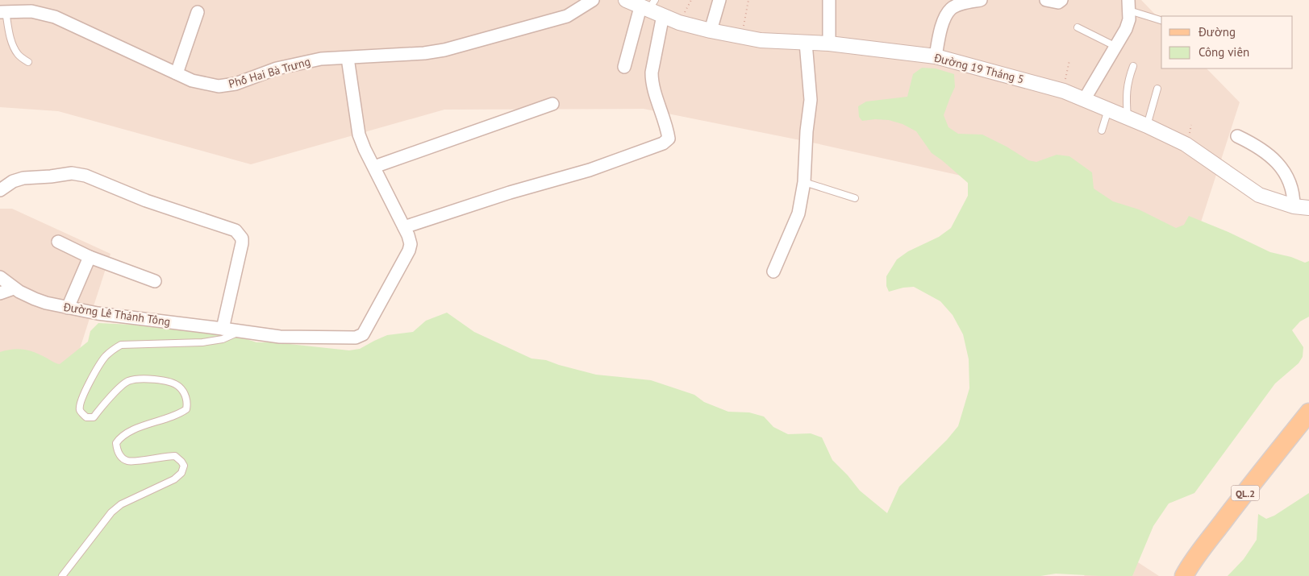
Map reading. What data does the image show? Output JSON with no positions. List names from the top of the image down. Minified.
{"streets":{"main road":["QL.2"],"street":["Đường 19 Tháng 5","Phố Hai Bà Trưng","Đường Lê Thánh Tông"]},"legend":["Đường","Công viên"]}
